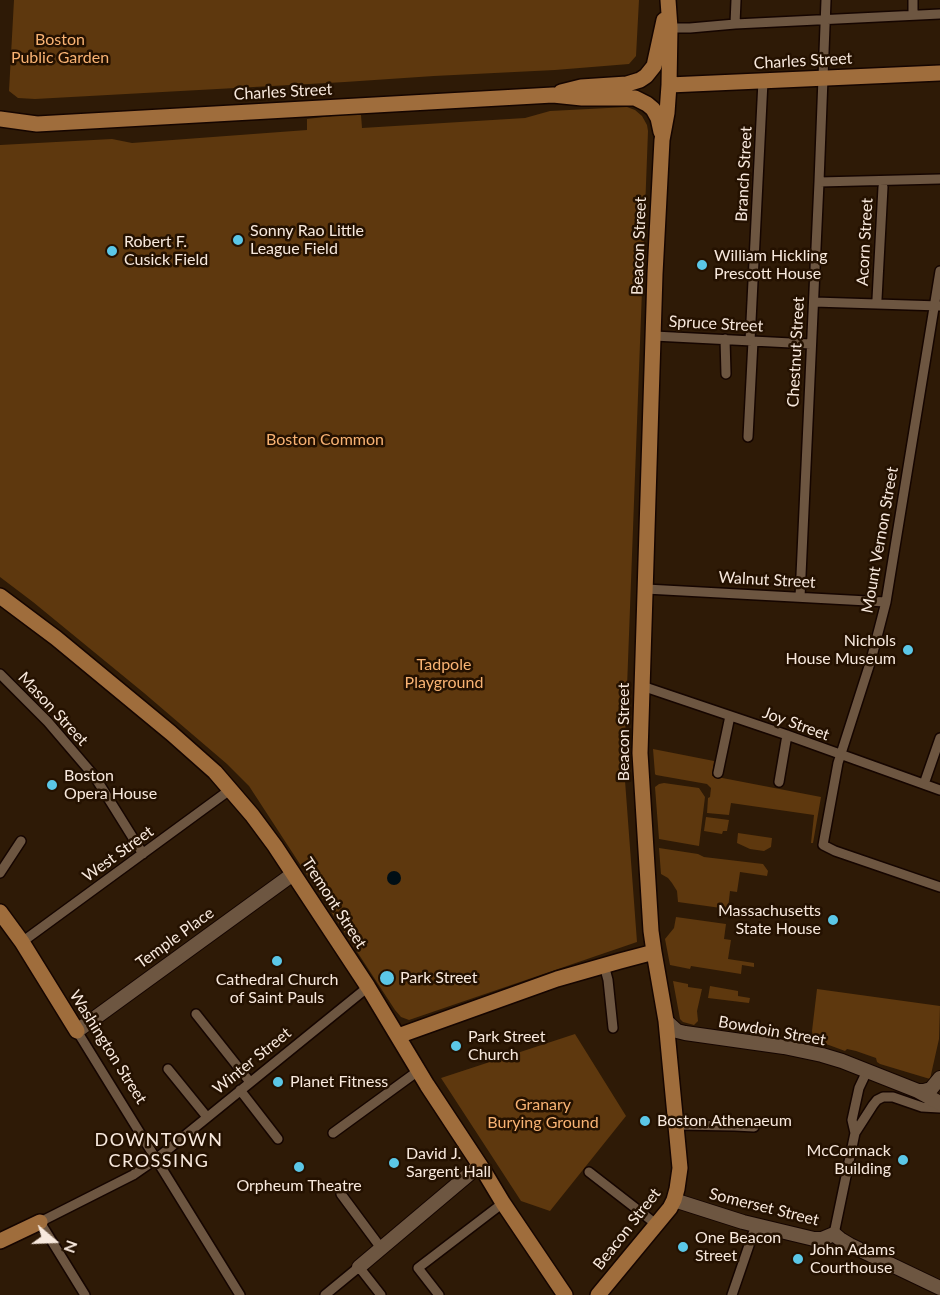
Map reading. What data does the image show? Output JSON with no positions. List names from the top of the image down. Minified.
{"streets":{"main road":["Charles Street","Beacon Street","Tremont Street","Temple Place","Bowdoin Street","Washington Street","Somerset Street"],"street":["Branch Street","Acorn Street","Spruce Street","Chestnut Street","Mount Vernon Street","Walnut Street","Mason Street","Joy Street","West Street","Winter Street"]},"crossings":[["Charles Street","Branch Street"],["Charles Street","Beacon Street"],["Charles Street","Chestnut Street"],["Branch Street","Spruce Street"],["Beacon Street","Spruce Street"],["Beacon Street","Walnut Street"],["Beacon Street","Joy Street"],["Beacon Street","Bowdoin Street"],["Beacon Street","Somerset Street"],["Spruce Street","Chestnut Street"],["Chestnut Street","Walnut Street"],["Mount Vernon Street","Walnut Street"],["Mount Vernon Street","Joy Street"],["Mason Street","West Street"],["West Street","Tremont Street"],["West Street","Washington Street"],["Tremont Street","Temple Place"],["Tremont Street","Winter Street"],["Temple Place","Washington Street"],["Washington Street","Winter Street"]],"districts":["DOWNTOWN CROSSING"],"parks":["Boston Public Garden","Boston Common","Tadpole Playground","Granary Burying Ground"],"places":["Sonny Rao Little League Field","Robert F. Cusick Field","William Hickling Prescott House","Nichols House Museum","Boston Opera House","Massachusetts State House","Cathedral Church of Saint Pauls","Park Street","Park Street Church","Planet Fitness","Boston Athenaeum","McCormack Building","David J. Sargent Hall","Orpheum Theatre","One Beacon Street","John Adams Courthouse"],"north":"right"}
